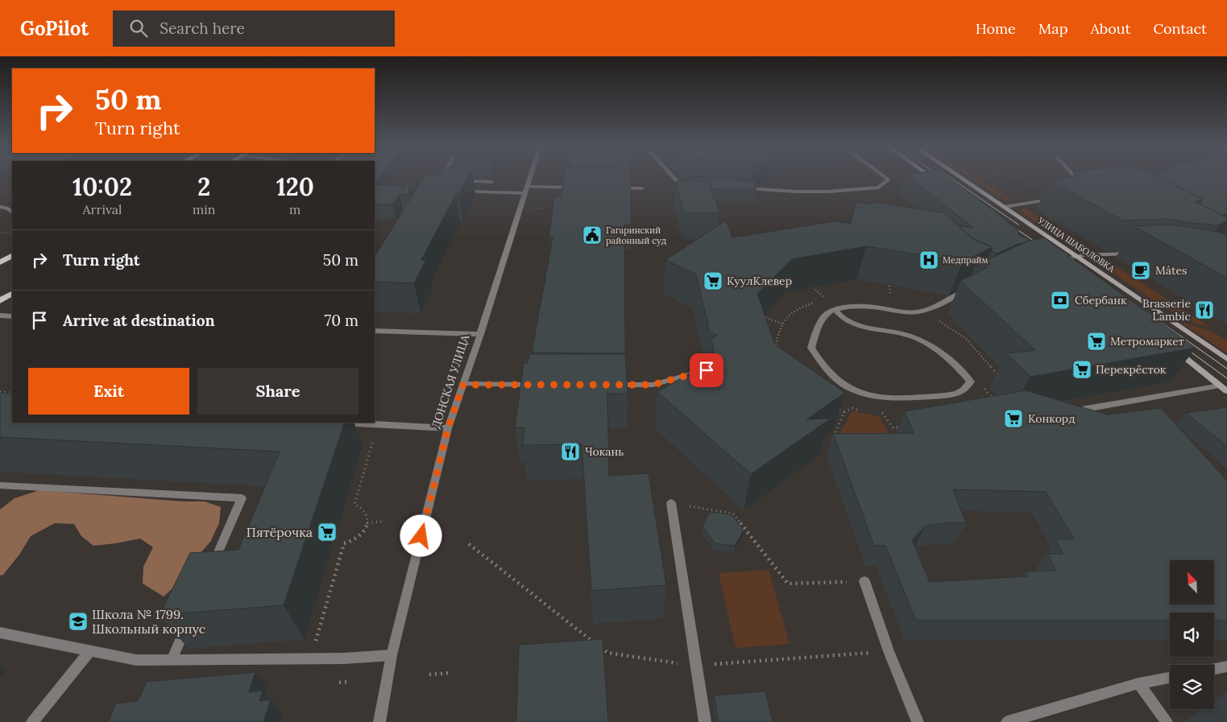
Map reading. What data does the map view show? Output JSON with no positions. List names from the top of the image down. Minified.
{"streets":{"main road":["УЛИЦА ШАБОЛОВКА"],"street":["ДОНСКАЯ УЛИЦА"]},"places":{"public building":["Гагаринский районный суд"],"hospital":["Медпрайм"],"cafe":["Mátes"],"supermarket":["КуулКлевер","Метромаркет","Перекрёсток","Конкорд","Пятёрочка"],"bank":["Сбербанк"],"restaurant":["Brasserie Lambic","Чокань"],"school or university":["Школа № 1799. Школьный корпус"]},"north":"top left","page":{"header":"GoPilot","search":"Search here","nav":["Home","Map","About","Contact"],"turn":["50 m","Turn right"],"eta":["10:02","Arrival","2","min","120","m"],"list":[{"name":"Turn right","value":"50 m"},{"name":"Arrive at destination","value":"70 m"}],"buttons":["Exit","Share"]}}
